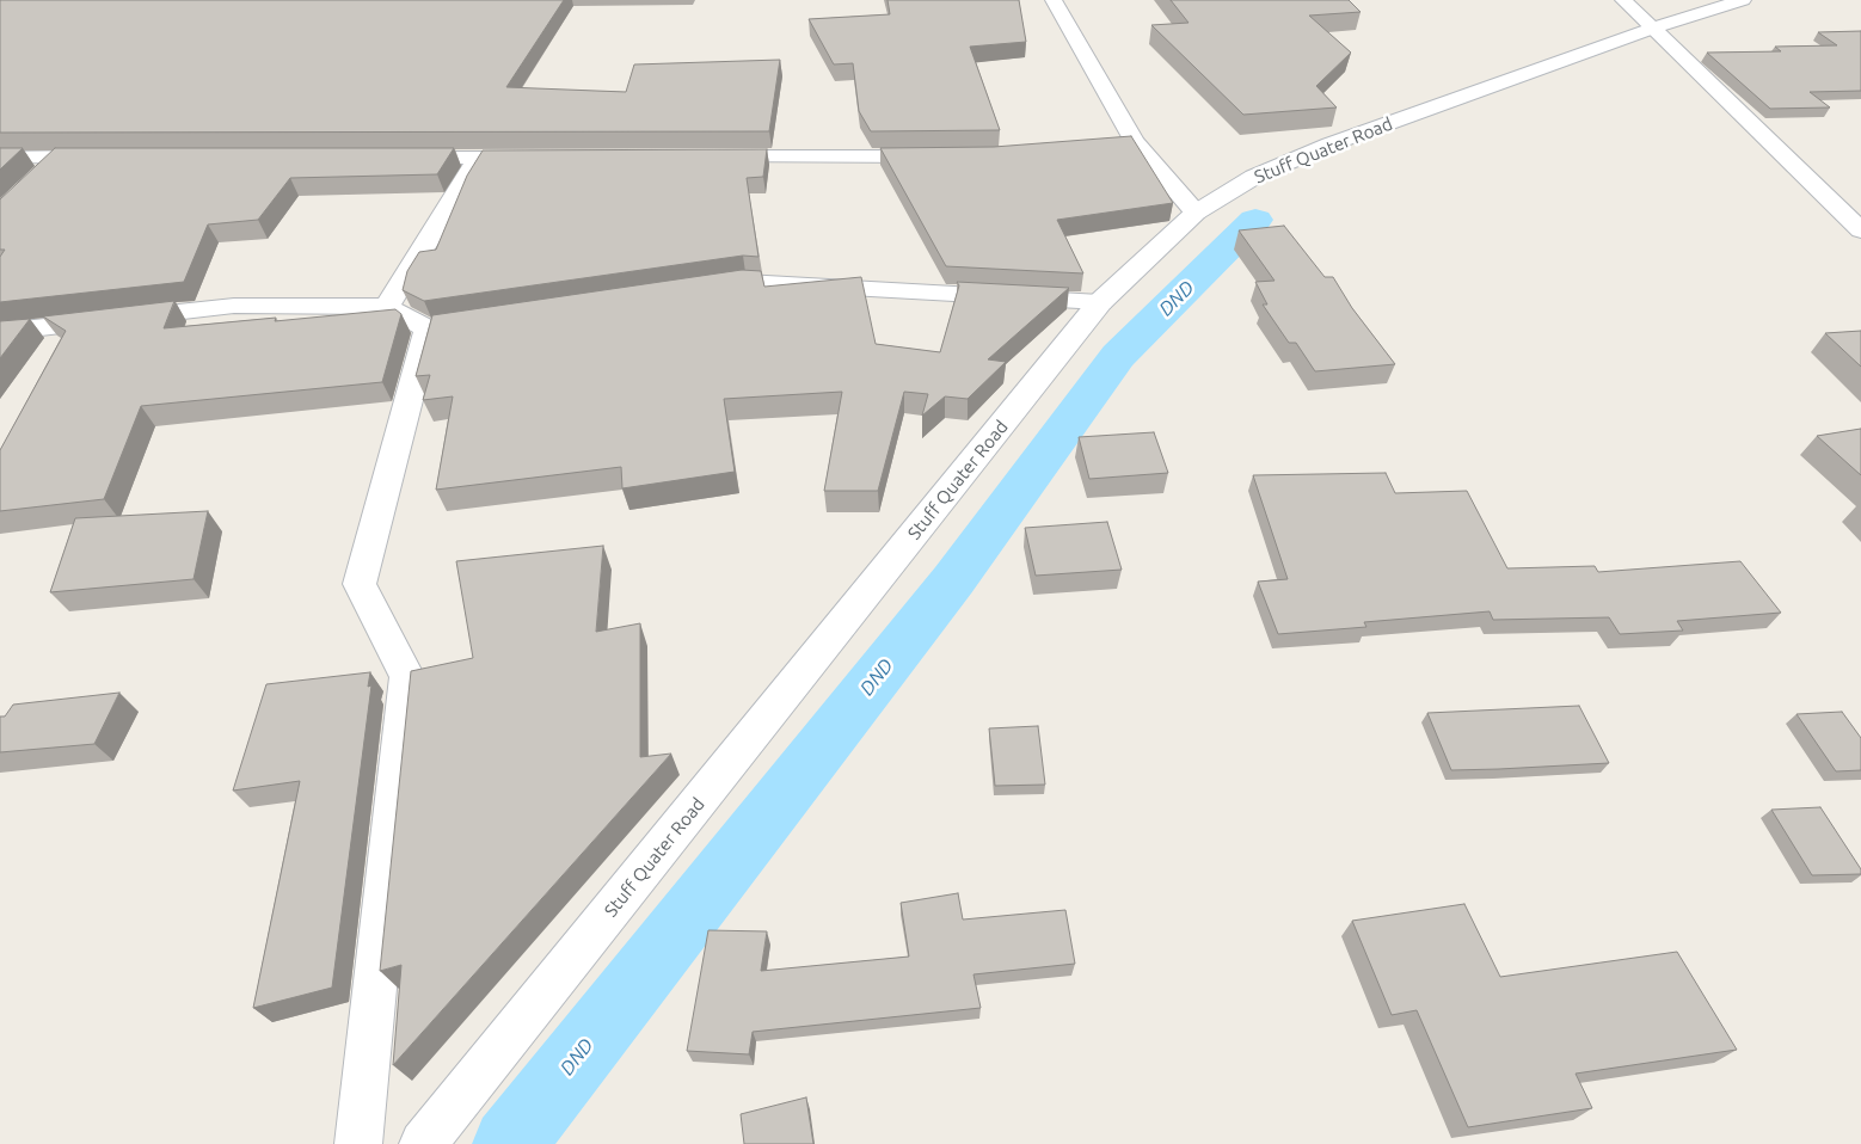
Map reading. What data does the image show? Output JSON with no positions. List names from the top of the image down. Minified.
{"streets":{"street":["Stuff Quater Road"]},"water":["DND"]}
